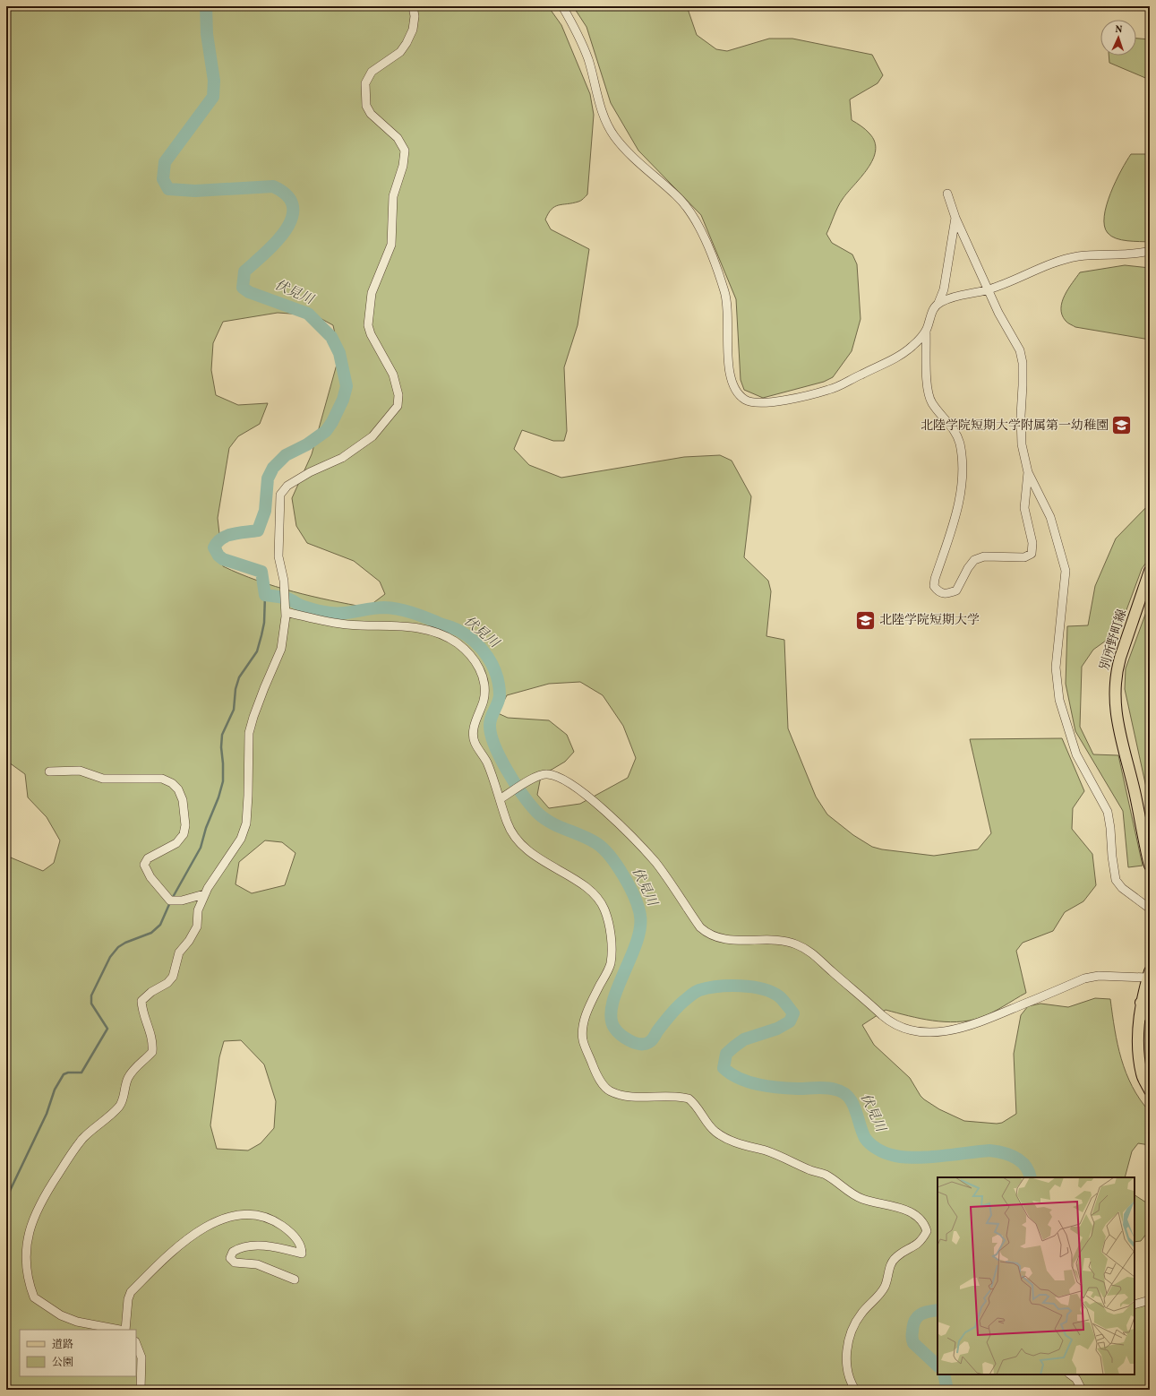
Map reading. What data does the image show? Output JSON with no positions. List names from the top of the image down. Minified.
{"streets":{"main road":["別所野町線"]},"water":["伏見川"],"places":{"school or university":["北陸学院短期大学附属第一幼稚園","北陸学院短期大学"]},"legend":["道路","公園"],"north":"top"}
